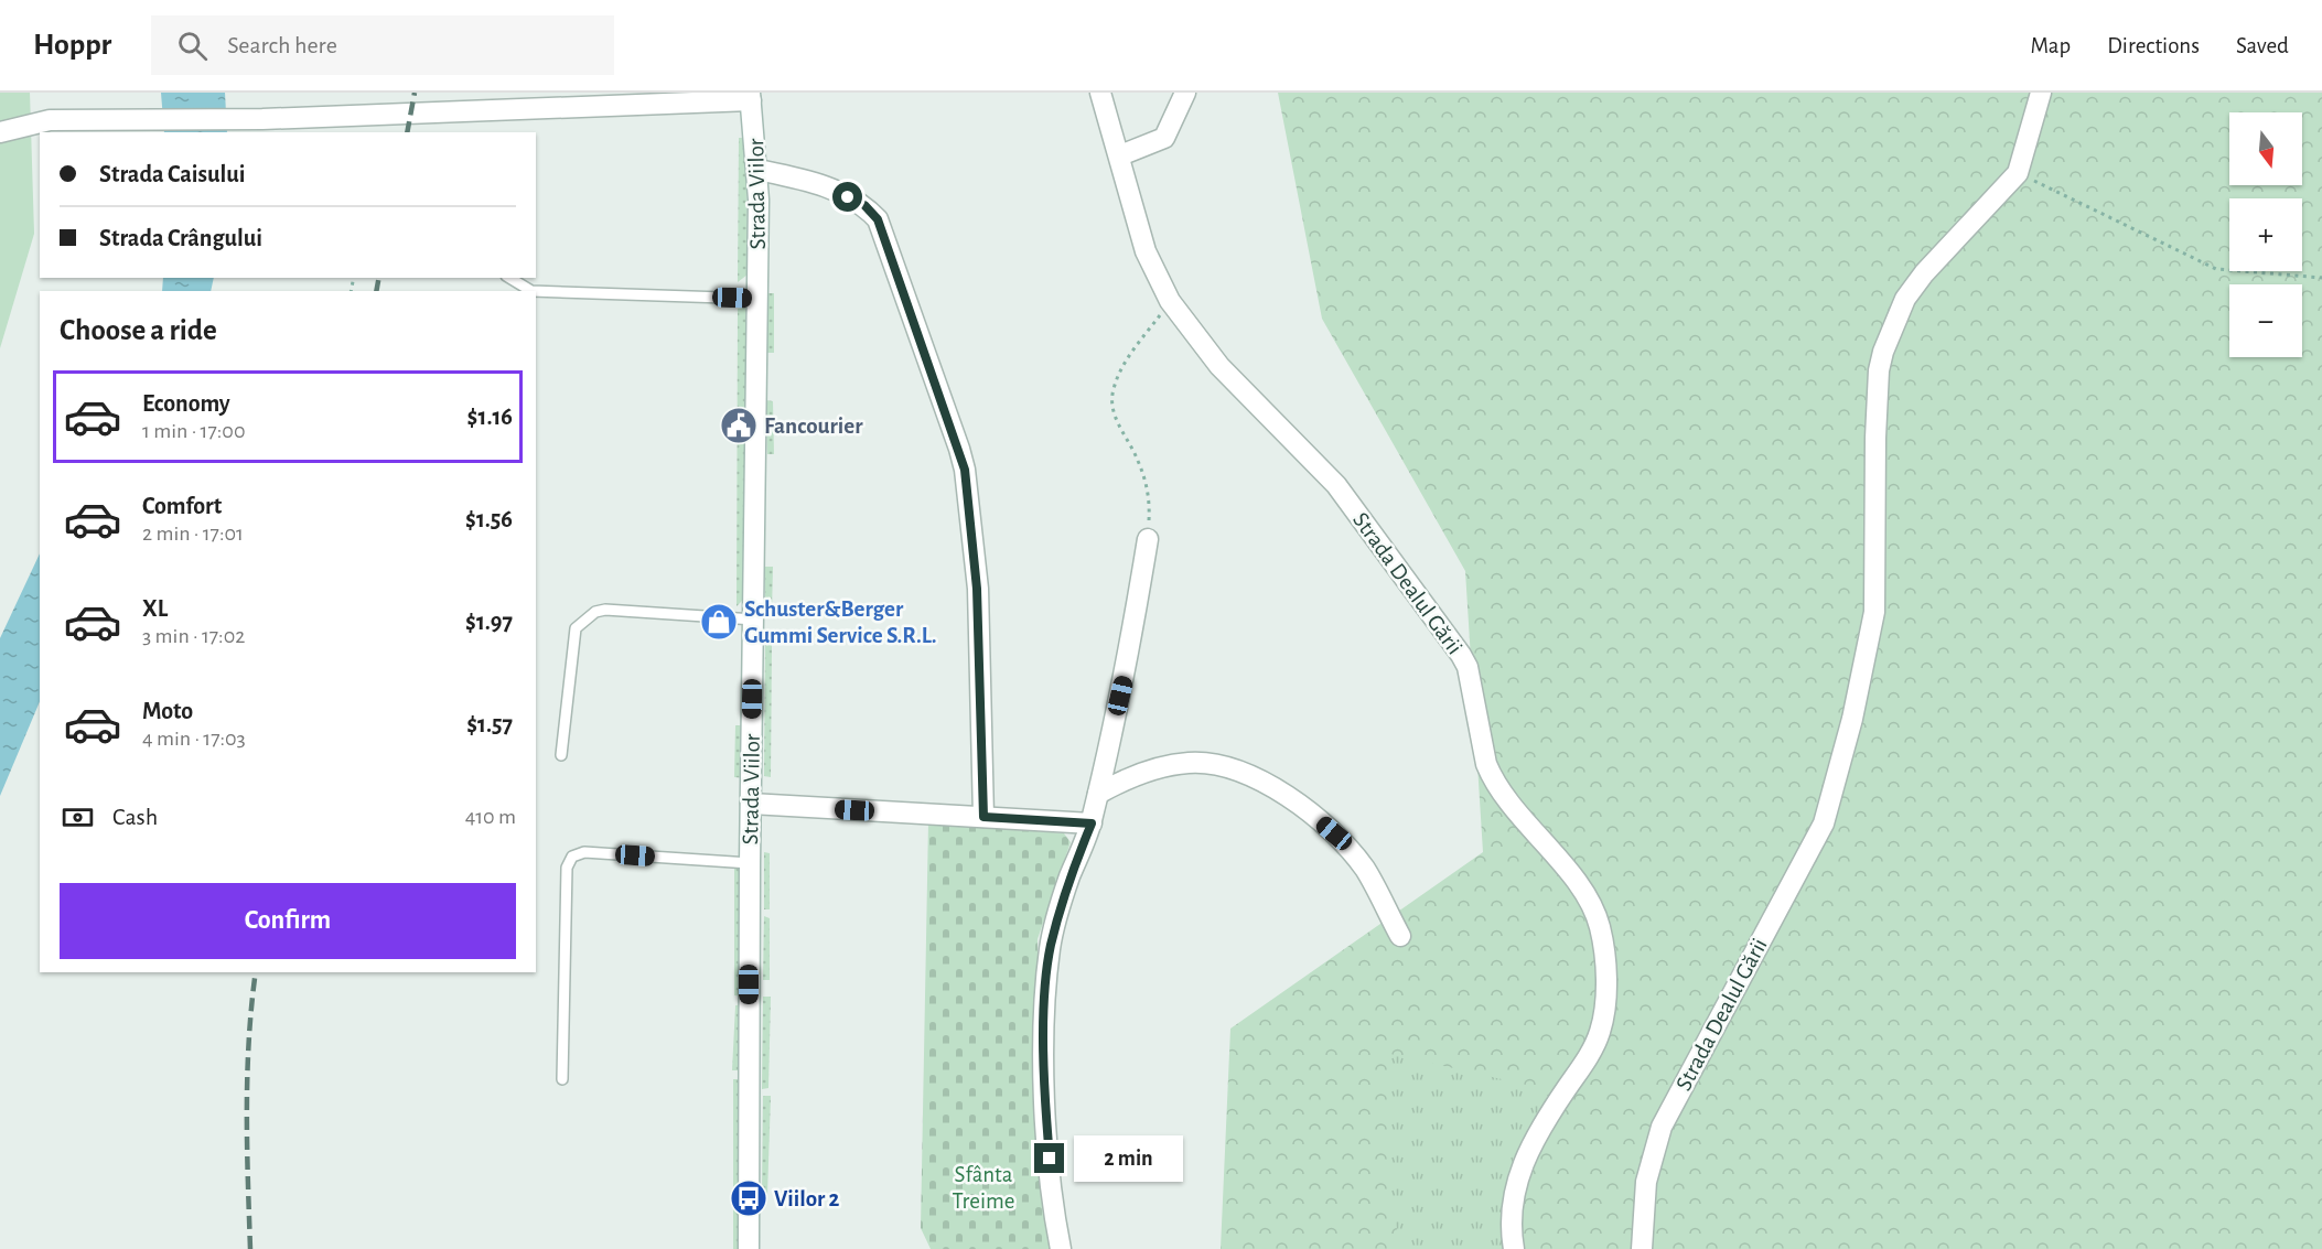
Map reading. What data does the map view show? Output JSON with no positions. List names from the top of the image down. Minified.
{"streets":{"street":["Strada Viilor","Strada Dealul Gării"]},"parks":["Sfânta Treime"],"places":{"public building":["Fancourier"],"shop":["Schuster&Berger Gummi Service S.R.L."],"bus stop":["Viilor 2"]},"north":"bottom","page":{"header":"Hoppr","search":"Search here","nav":["Map","Directions","Saved"],"map_buttons":["+","−"],"banner":["Strada Caisului","Strada Crângului"],"heading":"Choose a ride","list":[{"name":"Economy","note":"1 min · 17:00","value":"$1.16"},{"name":"Comfort","note":"2 min · 17:01","value":"$1.56"},{"name":"XL","note":"3 min · 17:02","value":"$1.97"},{"name":"Moto","note":"4 min · 17:03","value":"$1.57"}],"pay":["Cash","410 m"],"buttons":"Confirm","bubble":"2 min"}}
